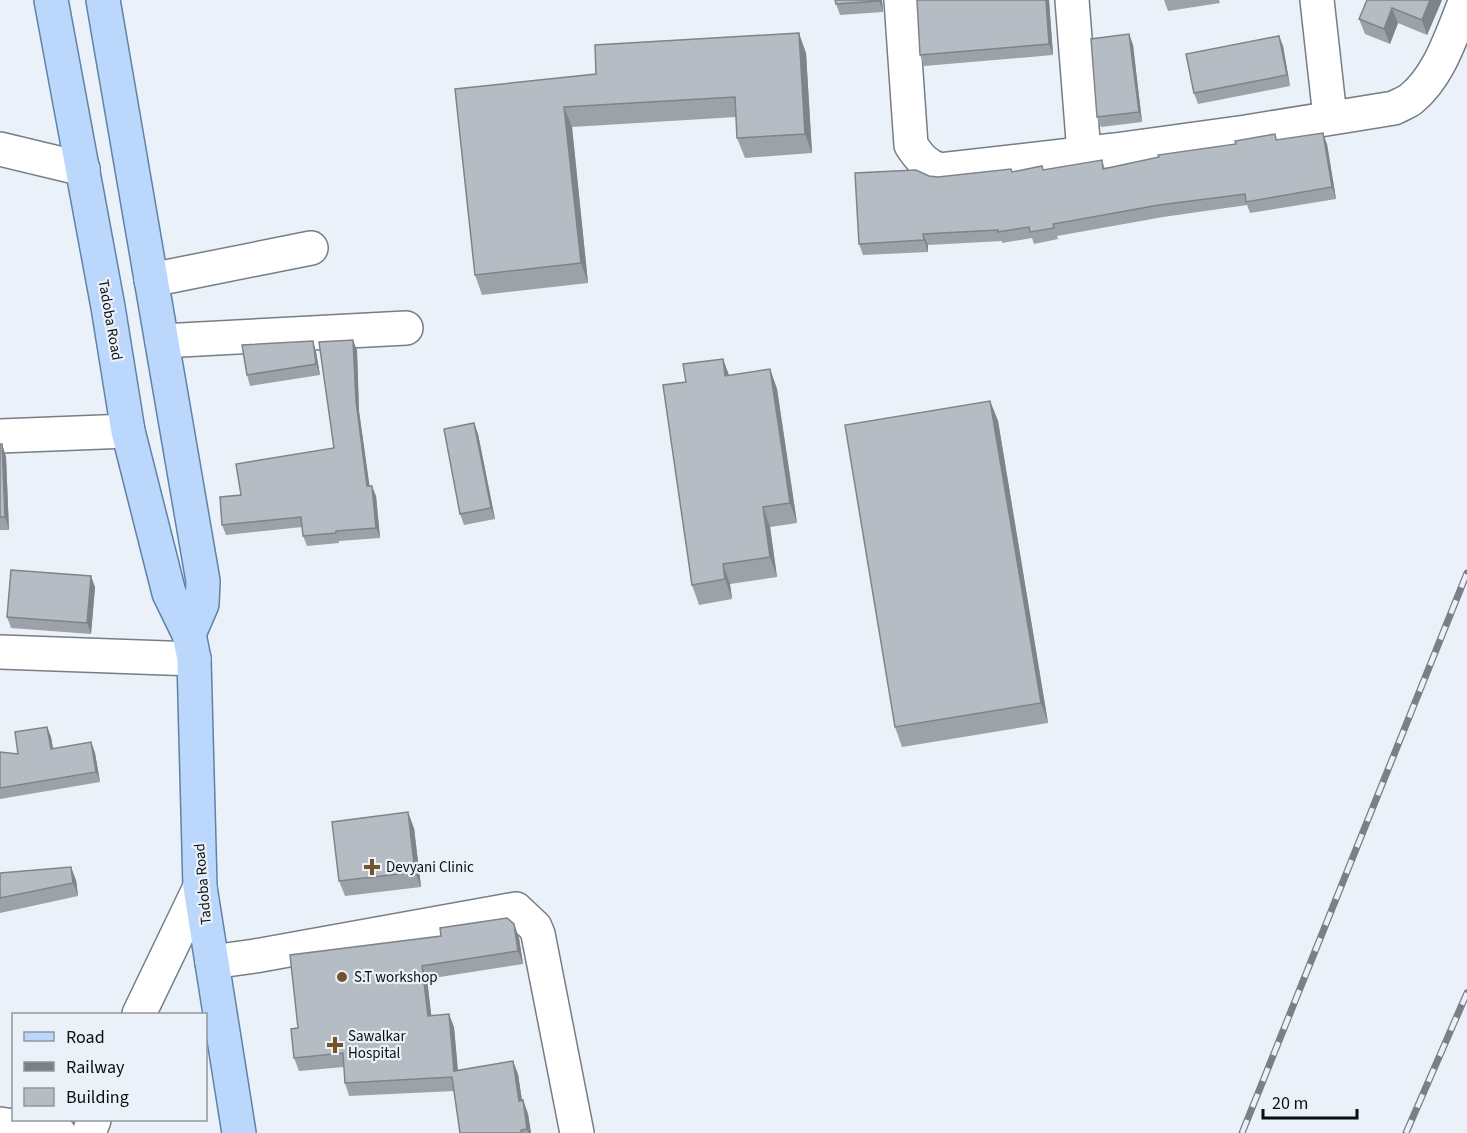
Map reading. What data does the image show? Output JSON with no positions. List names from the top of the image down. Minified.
{"streets":{"main road":["Tadoba Road"]},"places":{"health":["Devyani Clinic","Sawalkar Hospital"],"other":["S.T workshop"]},"legend":["Road","Railway","Building"],"scale_bar":"20 m"}
